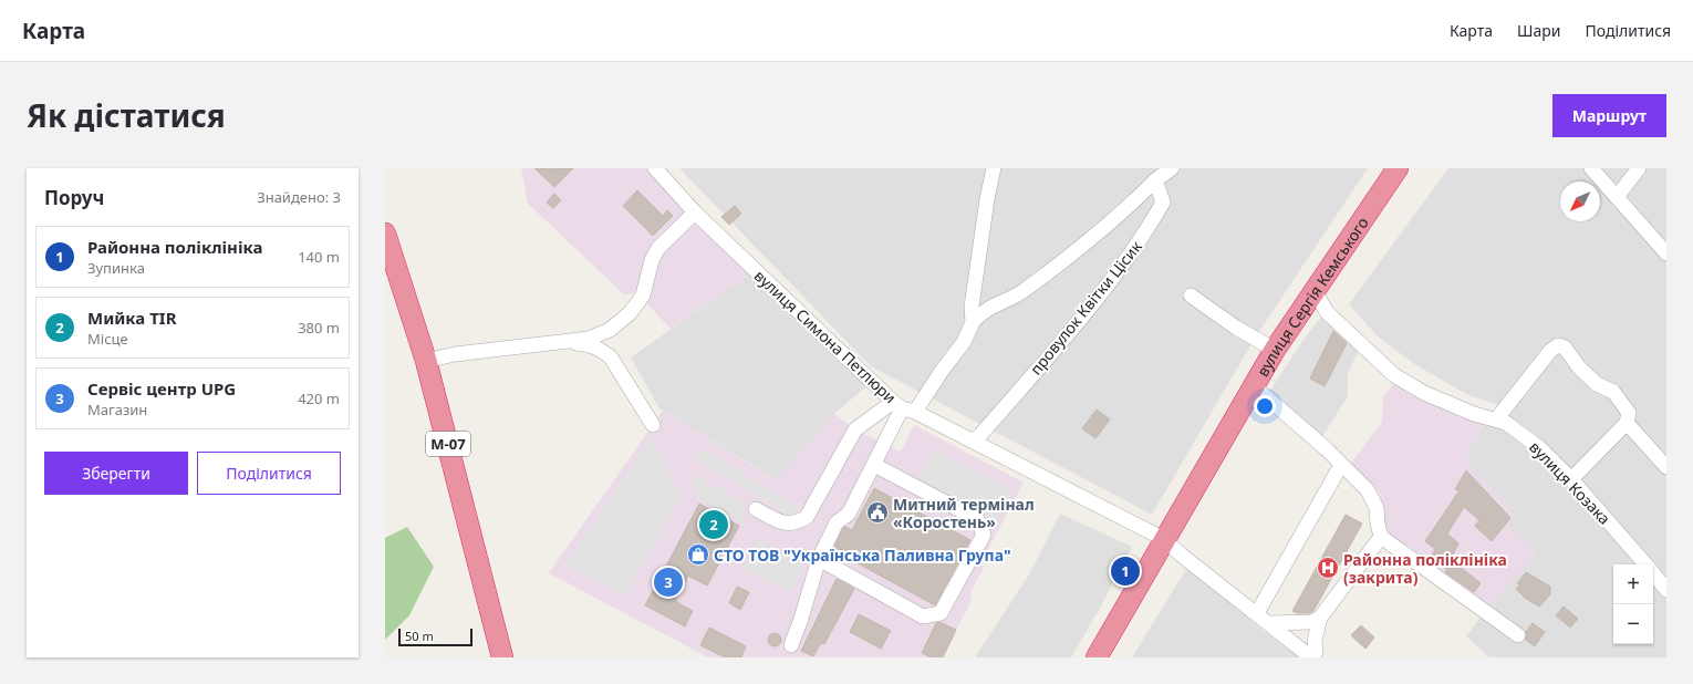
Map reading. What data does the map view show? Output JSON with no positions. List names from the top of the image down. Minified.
{"streets":{"highway":["вулиця Сергія Кемського","М-07"],"street":["провулок Квітки Цісик","вулиця Симона Петлюри","вулиця Козака"]},"crossings":[["вулиця Сергія Кемського","вулиця Симона Петлюри"],["вулиця Сергія Кемського","вулиця Козака"],["провулок Квітки Цісик","вулиця Симона Петлюри"]],"places":{"public building":["Митний термінал «Коростень»"],"shop":["СТО ТОВ \"Українська Паливна Група\""],"hospital":["Районна поліклініка (закрита)"]},"scale_bar":"50 m","north":"bottom left","page":{"header":"Карта","nav":["Карта","Шари","Поділитися"],"title":"Як дістатися","buttons":["Маршрут",["Зберегти","Поділитися"]],"heading":["Поруч","Знайдено: 3"],"list":[{"mark":"1","name":"Районна поліклініка","note":"Зупинка","value":"140 m"},{"mark":"2","name":"Мийка TIR","note":"Місце","value":"380 m"},{"mark":"3","name":"Сервіс центр UPG","note":"Магазин","value":"420 m"}],"pins":["2","1","3"],"map_buttons":["+","−"],"scale":"50 m"}}
